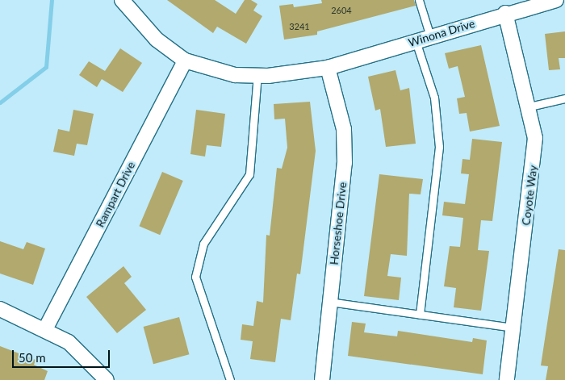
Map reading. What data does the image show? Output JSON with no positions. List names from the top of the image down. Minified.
{"streets":{"street":["Winona Drive","Rampart Drive","Coyote Way","Horseshoe Drive"]},"crossings":[["Winona Drive","Rampart Drive"],["Winona Drive","Coyote Way"],["Winona Drive","Horseshoe Drive"]],"house_numbers":["2604","3241"],"scale_bar":"50 m"}
